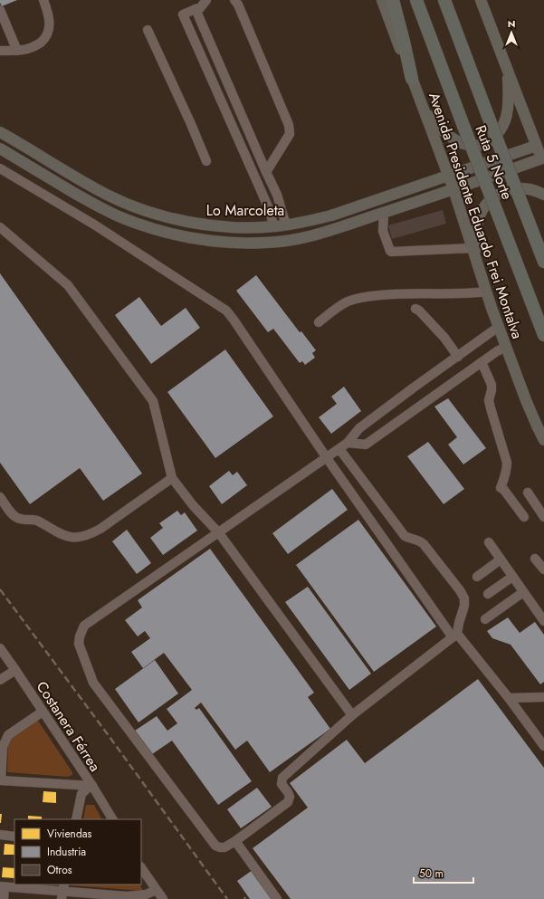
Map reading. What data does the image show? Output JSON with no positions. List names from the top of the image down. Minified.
{"streets":{"highway":["Ruta 5 Norte"],"main road":["Lo Marcoleta","Avenida Presidente Eduardo Frei Montalva"],"street":["Costanera Férrea"]},"crossings":[["Lo Marcoleta","Avenida Presidente Eduardo Frei Montalva"]],"legend":["Viviendas","Industria","Otros"],"scale_bar":"50 m","north":"top"}
